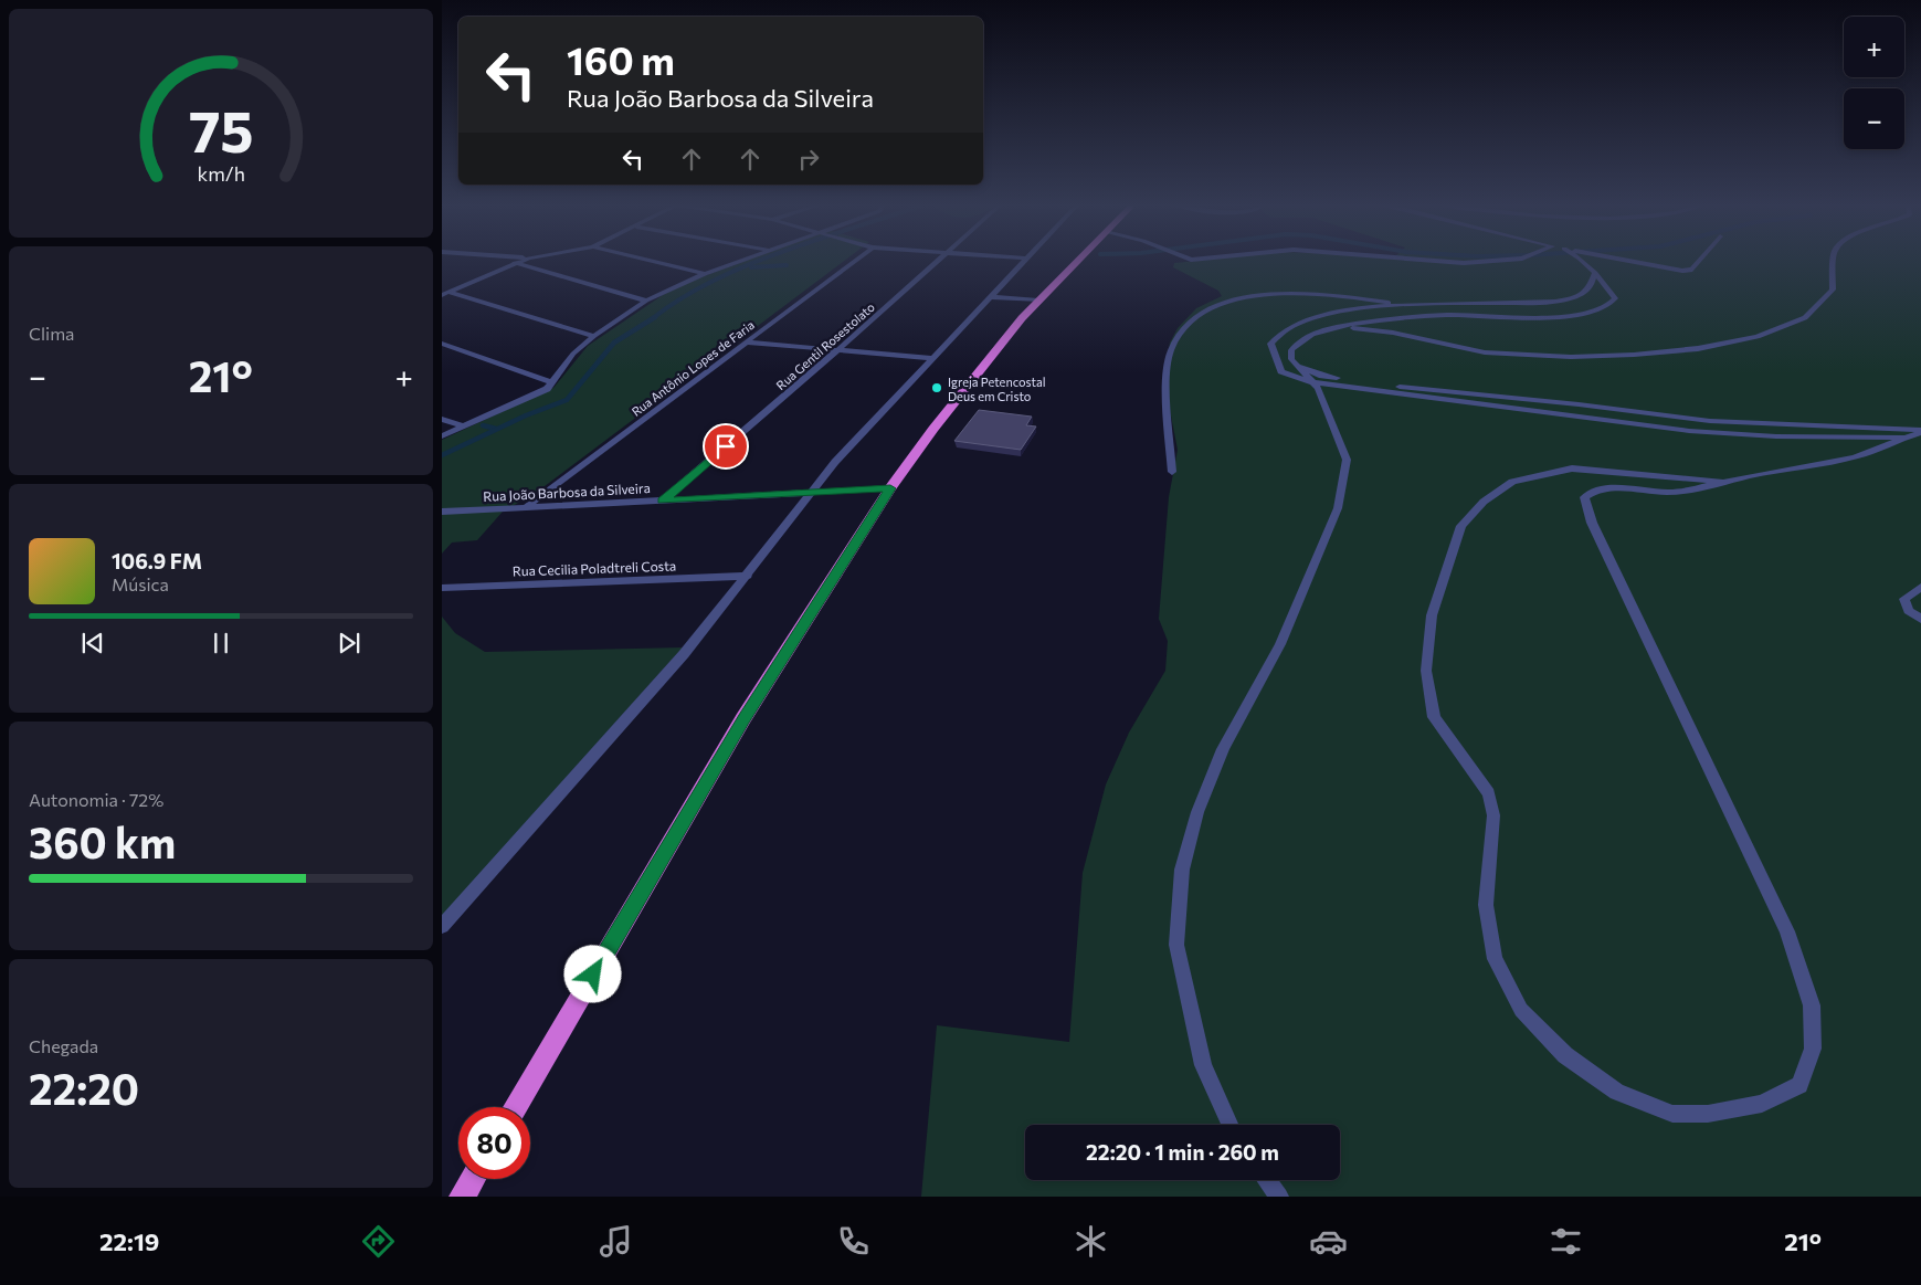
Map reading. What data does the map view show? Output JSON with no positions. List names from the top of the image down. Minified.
{"streets":{"street":["Rua Gentil Rosestolato","Rua Antônio Lopes de Faria","Rua João Barbosa da Silveira","Rua Cecilia Poladtreli Costa"]},"crossings":[["Rua Gentil Rosestolato","Rua João Barbosa da Silveira"],["Rua Antônio Lopes de Faria","Rua João Barbosa da Silveira"]],"places":["Igreja Petencostal Deus em Cristo"],"page":{"map_buttons":["+","−"],"turn":["160 m","Rua João Barbosa da Silveira"],"tile":["Clima",["Autonomia · 72%","360 km"],["Chegada","22:20"]],"heat":["−","21°","+"],"song":["106.9 FM","Música"],"limit":"80","trip":"22:20 · 1 min · 260 m","tabs":["22:19","21°"],"gauge":["75","km/h"]}}
